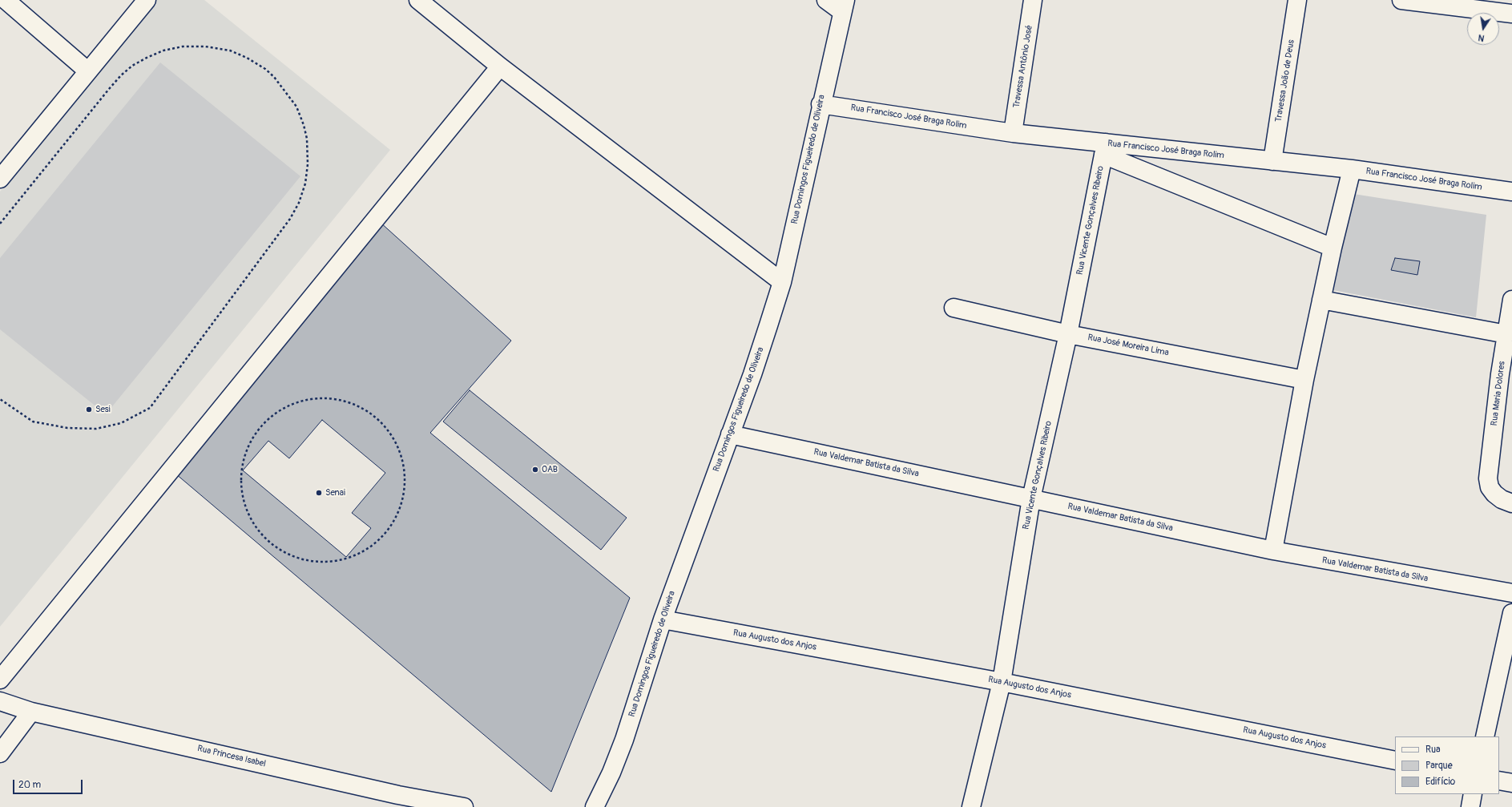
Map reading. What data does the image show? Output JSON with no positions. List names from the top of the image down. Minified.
{"streets":{"street":["Travessa Antônio José","Travessa João de Deus","Rua Francisco José Braga Rolim","Rua Domingos Figueiredo de Oliveira","Rua Vicente Gonçalves Ribeiro","Rua José Moreira Lima","Rua Maria Dolores","Rua Valdemar Batista da Silva","Rua Augusto dos Anjos","Rua Princesa Isabel"]},"crossings":[["Travessa Antônio José","Rua Francisco José Braga Rolim"],["Travessa João de Deus","Rua Francisco José Braga Rolim"],["Rua Francisco José Braga Rolim","Rua Domingos Figueiredo de Oliveira"],["Rua Francisco José Braga Rolim","Rua Vicente Gonçalves Ribeiro"],["Rua Domingos Figueiredo de Oliveira","Rua Valdemar Batista da Silva"],["Rua Domingos Figueiredo de Oliveira","Rua Augusto dos Anjos"],["Rua Vicente Gonçalves Ribeiro","Rua José Moreira Lima"],["Rua Vicente Gonçalves Ribeiro","Rua Valdemar Batista da Silva"],["Rua Vicente Gonçalves Ribeiro","Rua Augusto dos Anjos"]],"places":["Sesi","OAB","Senai"],"legend":["Rua","Parque","Edifício"],"scale_bar":"20 m","north":"bottom"}
